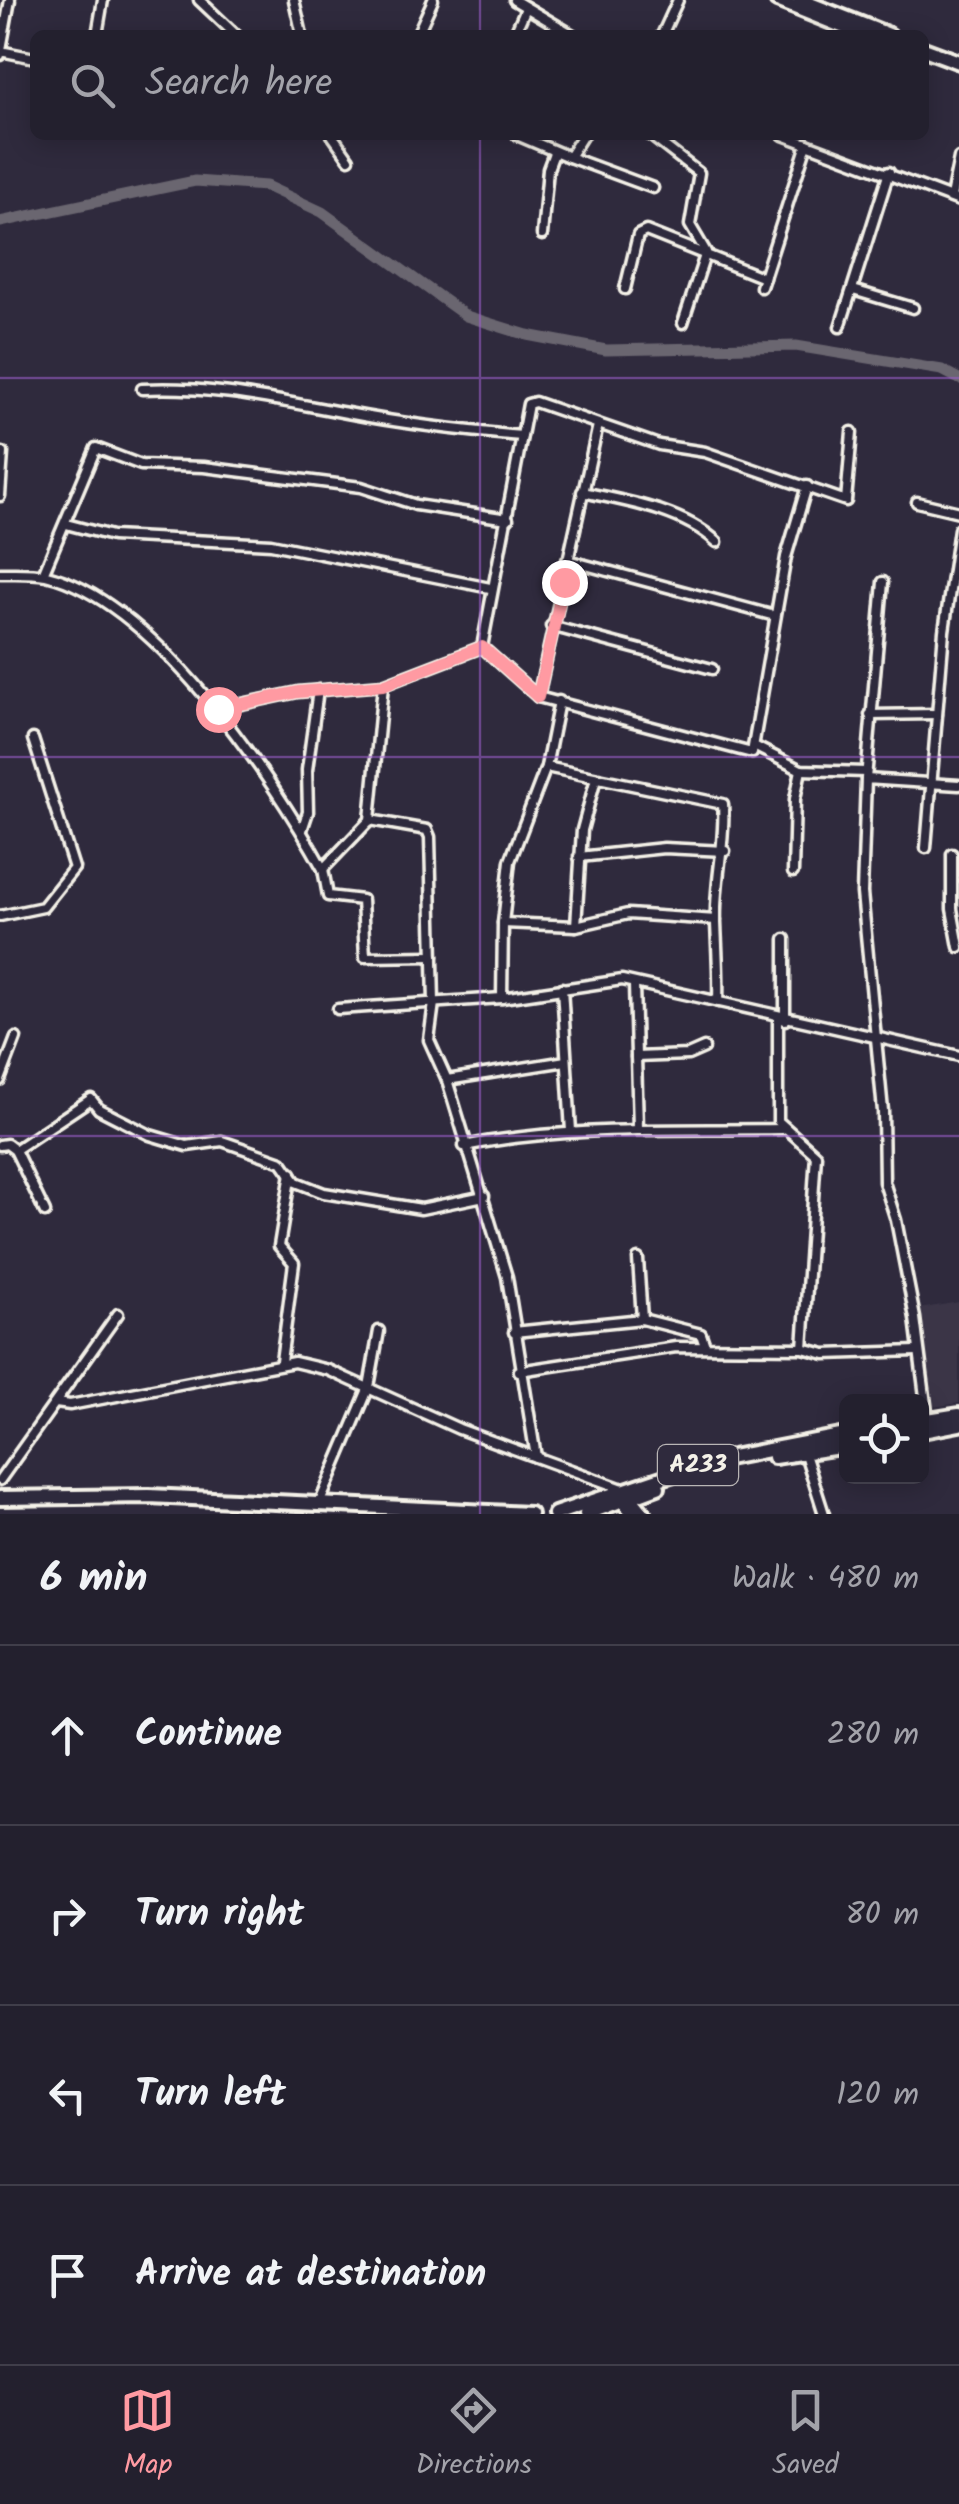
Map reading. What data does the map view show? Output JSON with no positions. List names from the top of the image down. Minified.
{"streets":{"highway":["A233"]},"page":{"search":"Search here","heading":["6 min","Walk · 480 m"],"list":[["Continue","280 m"],["Turn right","80 m"],["Turn left","120 m"],"Arrive at destination"],"nav":["Map","Directions","Saved"]}}
